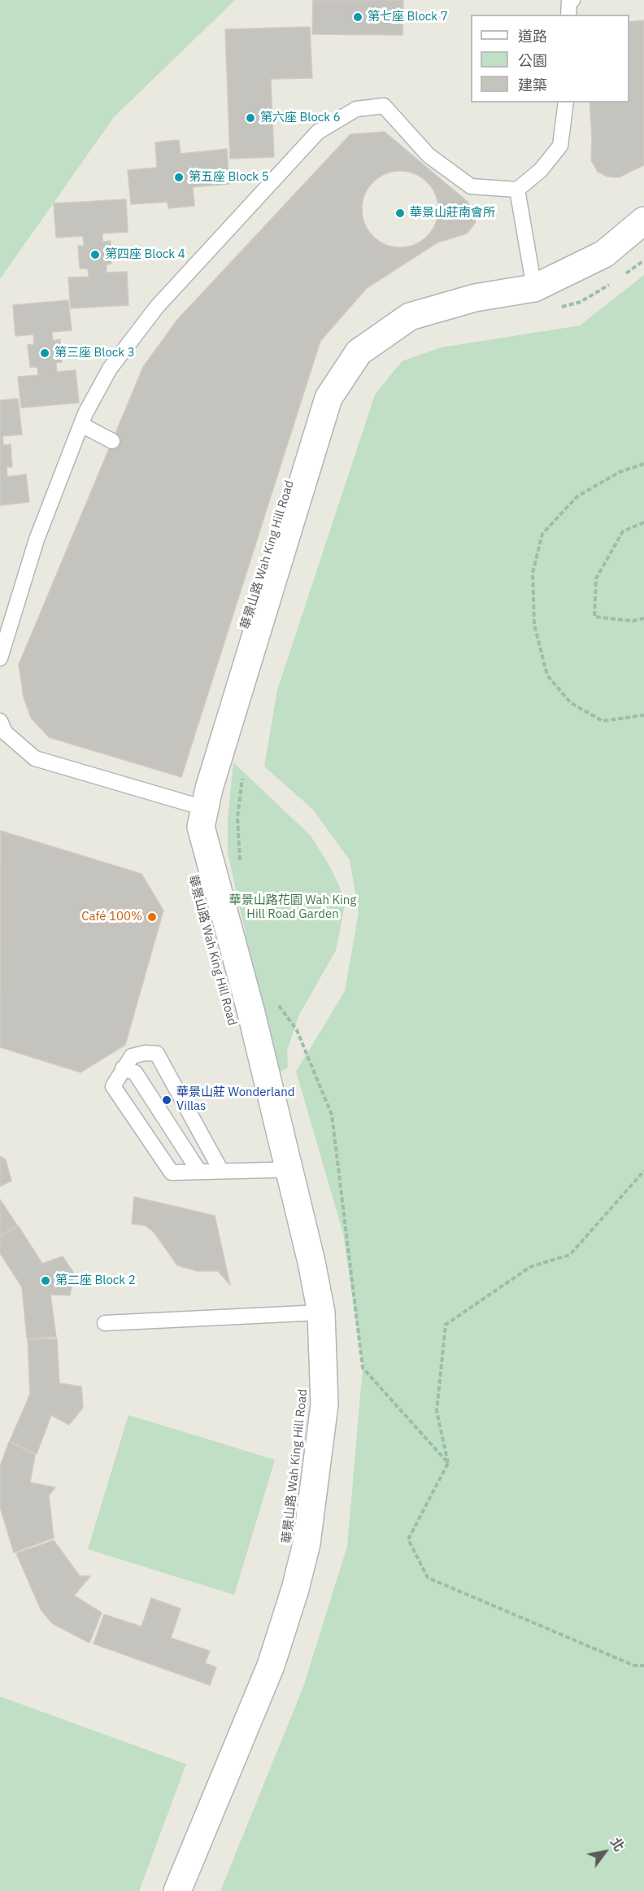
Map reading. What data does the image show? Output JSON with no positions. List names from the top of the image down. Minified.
{"streets":{"street":["華景山路 Wah King Hill Road"]},"parks":["華景山路花園 Wah King Hill Road Garden"],"places":["第七座 Block 7","第六座 Block 6","第五座 Block 5","華景山莊南會所","第四座 Block 4","第三座 Block 3","Café 100%","華景山莊 Wonderland Villas","第二座 Block 2"],"legend":["道路","公園","建築"],"north":"top right"}
